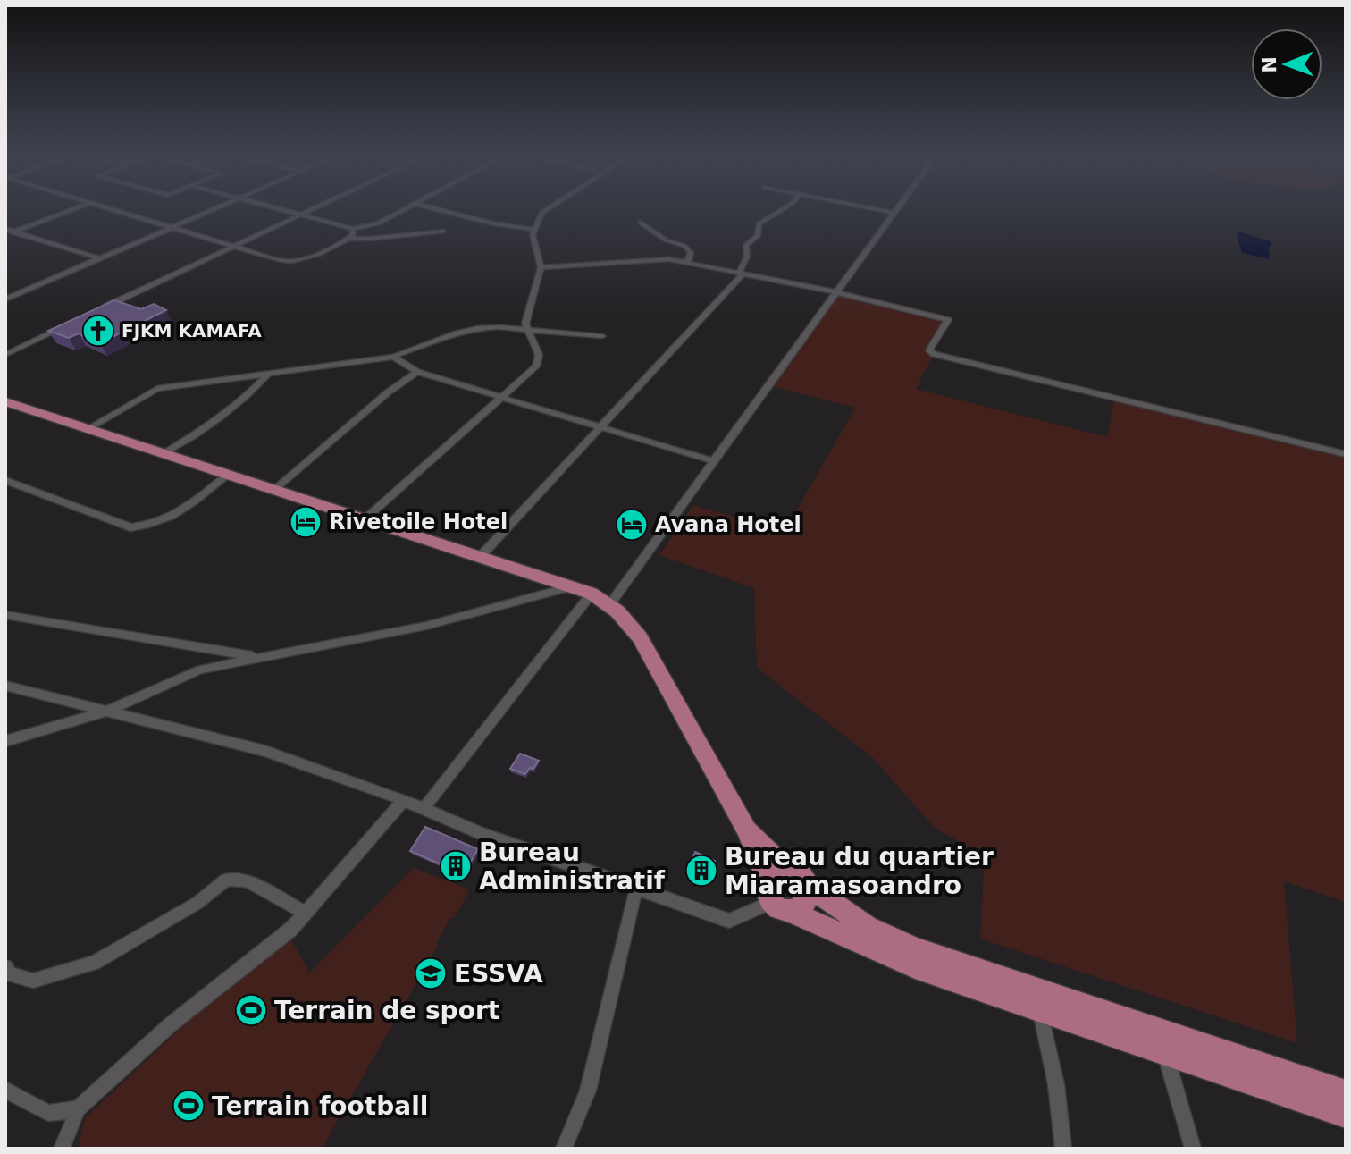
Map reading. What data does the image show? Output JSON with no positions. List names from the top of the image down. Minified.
{"places":{"church":["FJKM KAMAFA"],"hotel":["Rivetoile Hotel","Avana Hotel"],"building":["Bureau Administratif","Bureau du quartier Miaramasoandro"],"school or university":["ESSVA"],"sports":["Terrain de sport","Terrain football"]},"north":"left"}
